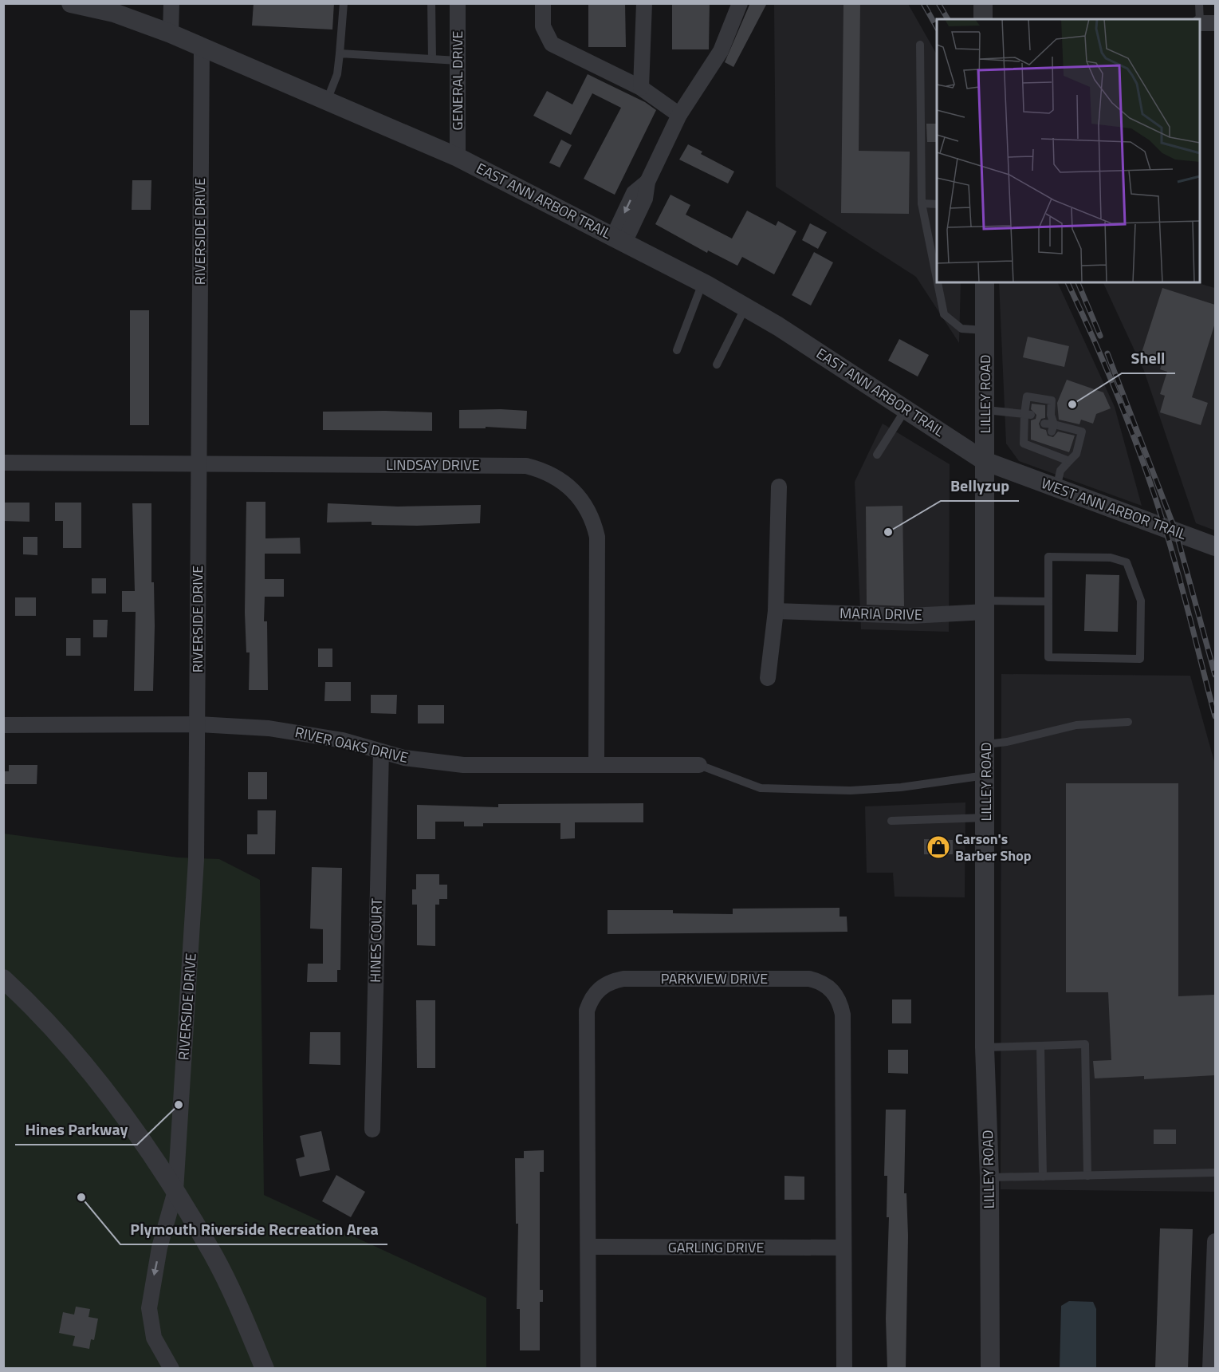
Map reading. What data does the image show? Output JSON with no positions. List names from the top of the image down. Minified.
{"streets":{"street":["GENERAL DRIVE","EAST ANN ARBOR TRAIL","RIVERSIDE DRIVE","LILLEY ROAD","LINDSAY DRIVE","WEST ANN ARBOR TRAIL","MARIA DRIVE","RIVER OAKS DRIVE","HINES COURT","PARKVIEW DRIVE","GARLING DRIVE"]},"crossings":[["GENERAL DRIVE","EAST ANN ARBOR TRAIL"],["EAST ANN ARBOR TRAIL","RIVERSIDE DRIVE"],["EAST ANN ARBOR TRAIL","LILLEY ROAD"],["EAST ANN ARBOR TRAIL","WEST ANN ARBOR TRAIL"],["RIVERSIDE DRIVE","LINDSAY DRIVE"],["RIVERSIDE DRIVE","RIVER OAKS DRIVE"],["LILLEY ROAD","WEST ANN ARBOR TRAIL"],["LILLEY ROAD","MARIA DRIVE"],["LINDSAY DRIVE","RIVER OAKS DRIVE"],["RIVER OAKS DRIVE","HINES COURT"],["PARKVIEW DRIVE","GARLING DRIVE"]],"places":{"other":["Shell","Bellyzup","Hines Parkway","Plymouth Riverside Recreation Area"],"shop":["Carson's Barber Shop"]}}
